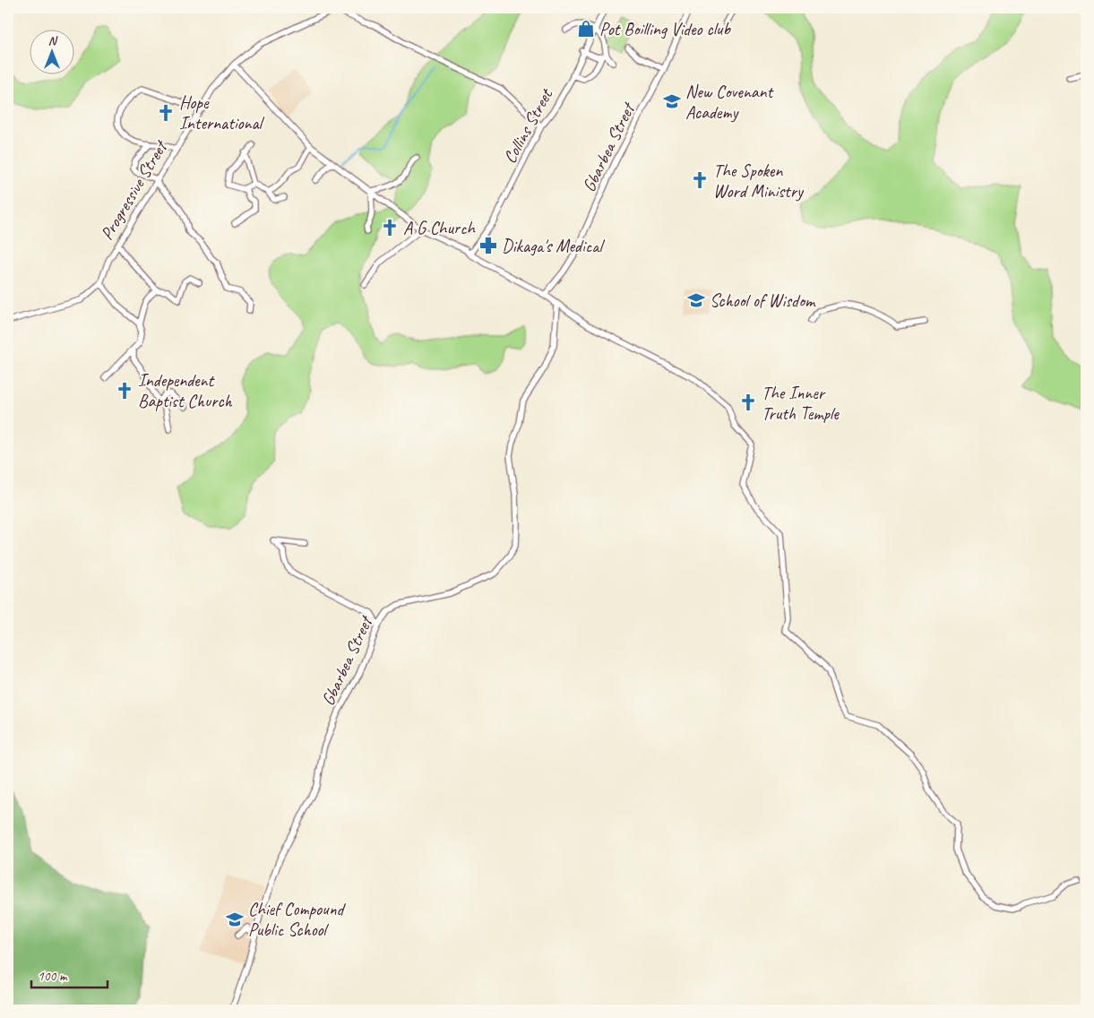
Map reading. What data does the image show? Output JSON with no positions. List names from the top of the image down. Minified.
{"streets":{"street":["Collins Street","Gbarbea Street","Progressive Street"]},"places":{"shop":["Pot Boilling Video club"],"school or university":["New Covenant Academy","School of Wisdom","Chief Compound Public School"],"church":["Hope International","The Spoken Word Ministry","A G Church","Independent Baptist Church","The Inner Truth Temple"],"pharmacy":["Dikaga's Medical"]},"scale_bar":"100 m","north":"top"}
